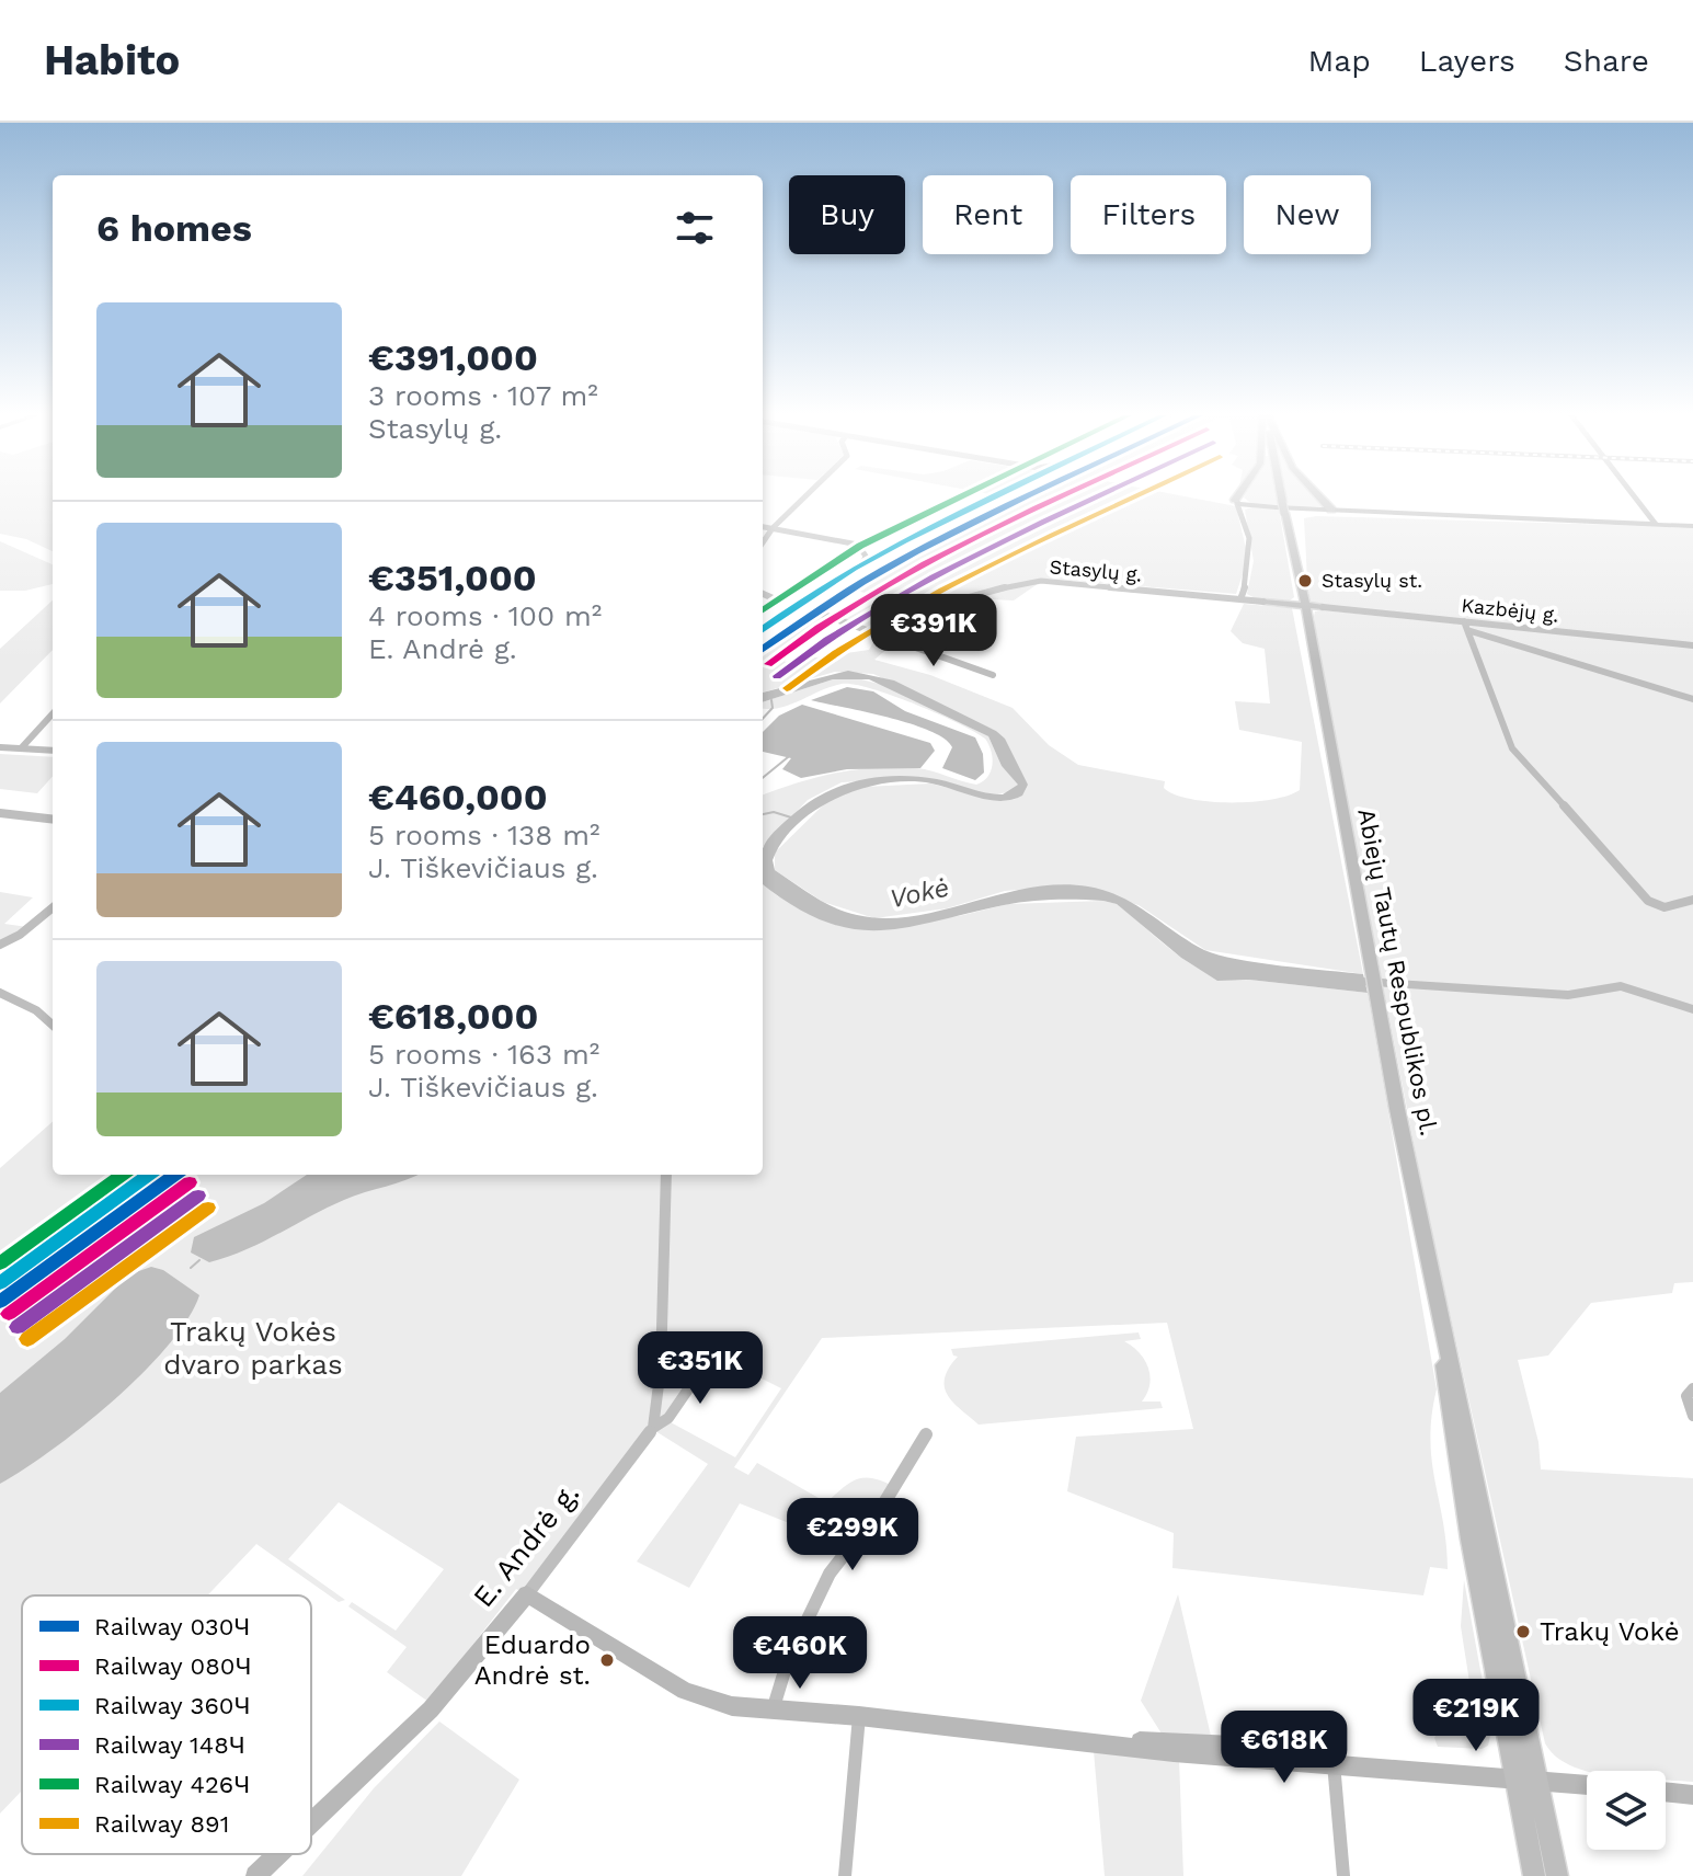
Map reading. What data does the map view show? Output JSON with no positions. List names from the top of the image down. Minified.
{"streets":{"highway":["Abiejų Tautų Respublikos pl."],"main road":["E. Andrė g."],"street":["Stasylų g.","Kazbėjų g."]},"water":["Vokė"],"parks":["Trakų Vokės dvaro parkas"],"places":["Stasylų st.","Trakų Vokė","Eduardo Andrė st."],"lines":["rail line 030Ч","rail line 080Ч","rail line 360Ч","rail line 148Ч","rail line 426Ч","rail line 891"],"legend":["Railway 030Ч","Railway 080Ч","Railway 360Ч","Railway 148Ч","Railway 426Ч","Railway 891"],"page":{"header":"Habito","nav":["Map","Layers","Share"],"chip":["Buy","Rent","Filters","New"],"heading":"6 homes","list":[{"name":"€391,000","note":"3 rooms · 107 m² · Stasylų g."},{"name":"€351,000","note":"4 rooms · 100 m² · E. Andrė g."},{"name":"€460,000","note":"5 rooms · 138 m² · J. Tiškevičiaus g."},{"name":"€618,000","note":"5 rooms · 163 m² · J. Tiškevičiaus g."}],"price":["€391K","€351K","€299K","€460K","€219K","€618K"]}}
